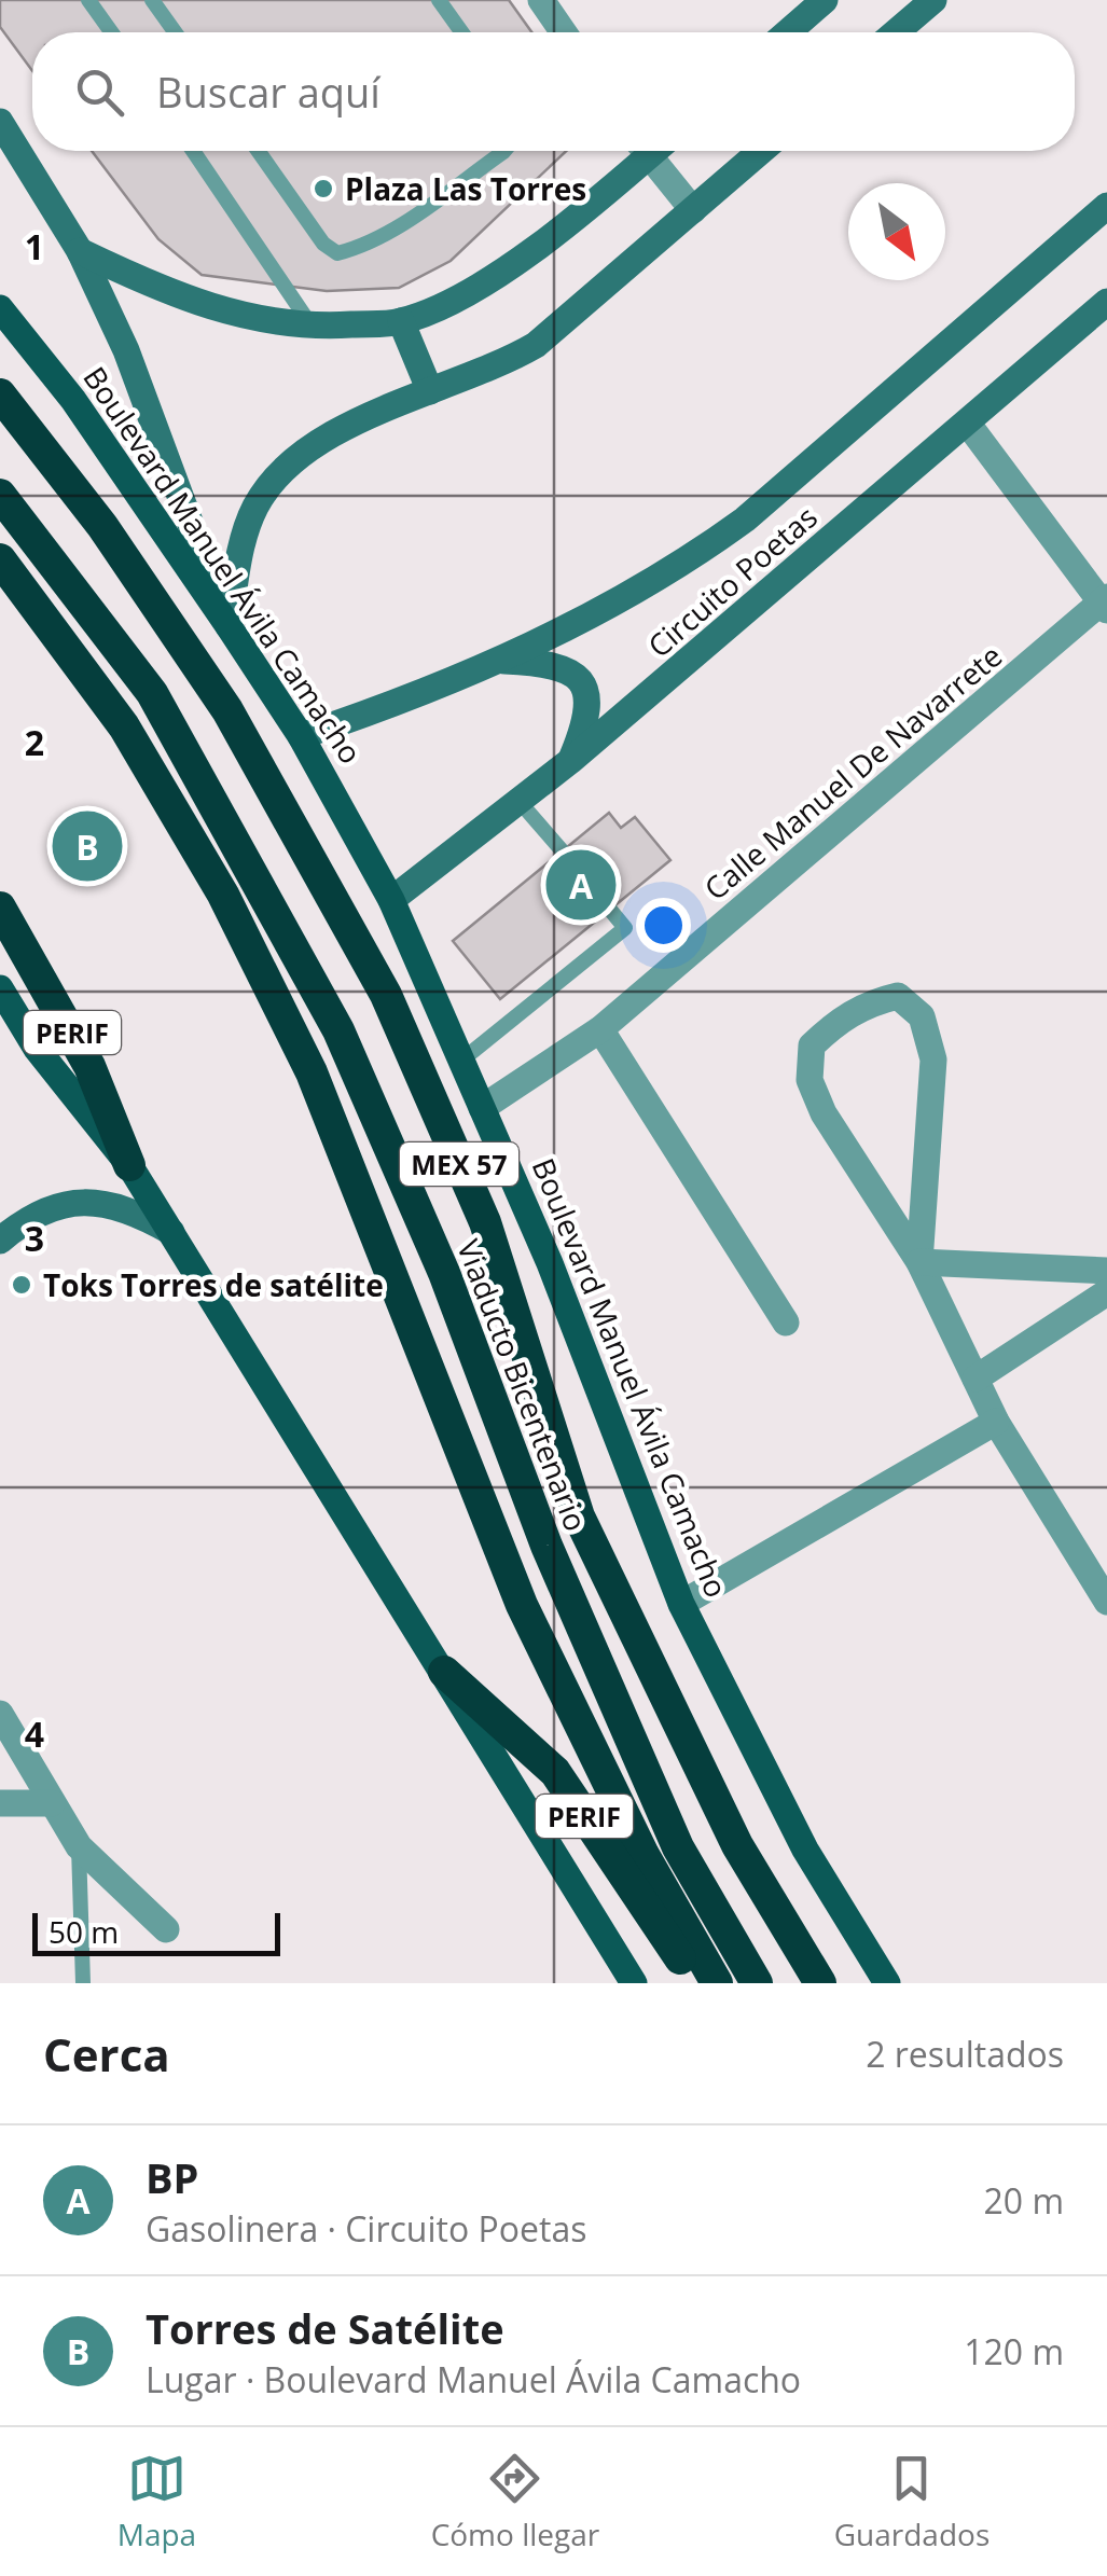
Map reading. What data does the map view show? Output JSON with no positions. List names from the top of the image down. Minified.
{"streets":{"highway":["PERIF","MEX 57","Viaducto Bicentenario"],"main road":["Boulevard Manuel Ávila Camacho","Circuito Poetas"],"street":["Calle Manuel De Navarrete"]},"crossings":[["Boulevard Manuel Ávila Camacho","Circuito Poetas"],["Boulevard Manuel Ávila Camacho","Calle Manuel De Navarrete"]],"places":["Plaza Las Torres","Toks Torres de satélite"],"scale_bar":"50 m","north":"bottom right","page":{"search":"Buscar aquí","pins":["B","A"],"scale":"50 m","heading":["Cerca","2 resultados"],"list":[{"mark":"A","name":"BP","note":"Gasolinera · Circuito Poetas","value":"20 m"},{"mark":"B","name":"Torres de Satélite","note":"Lugar · Boulevard Manuel Ávila Camacho","value":"120 m"}],"nav":["Mapa","Cómo llegar","Guardados"]},"grid":{"rows":["1","2","3","4"]}}
